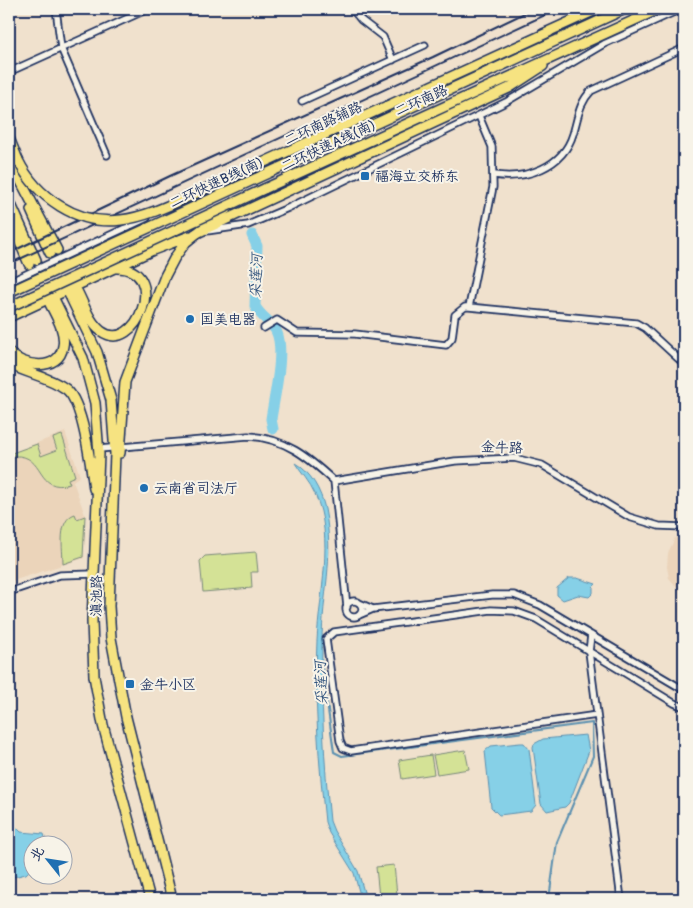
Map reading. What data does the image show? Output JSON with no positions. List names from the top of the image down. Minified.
{"streets":{"main road":["二环南路","二环快速A线(南)","二环快速B线(南)","滇池路"],"street":["二环南路辅路","金牛路"]},"crossings":[["二环南路","二环快速A线(南)"],["二环南路","二环快速B线(南)"]],"water":["采莲河"],"places":{"transit":["福海立交桥东","金牛小区"],"other":["国美电器","云南省司法厅"]},"north":"top left"}
